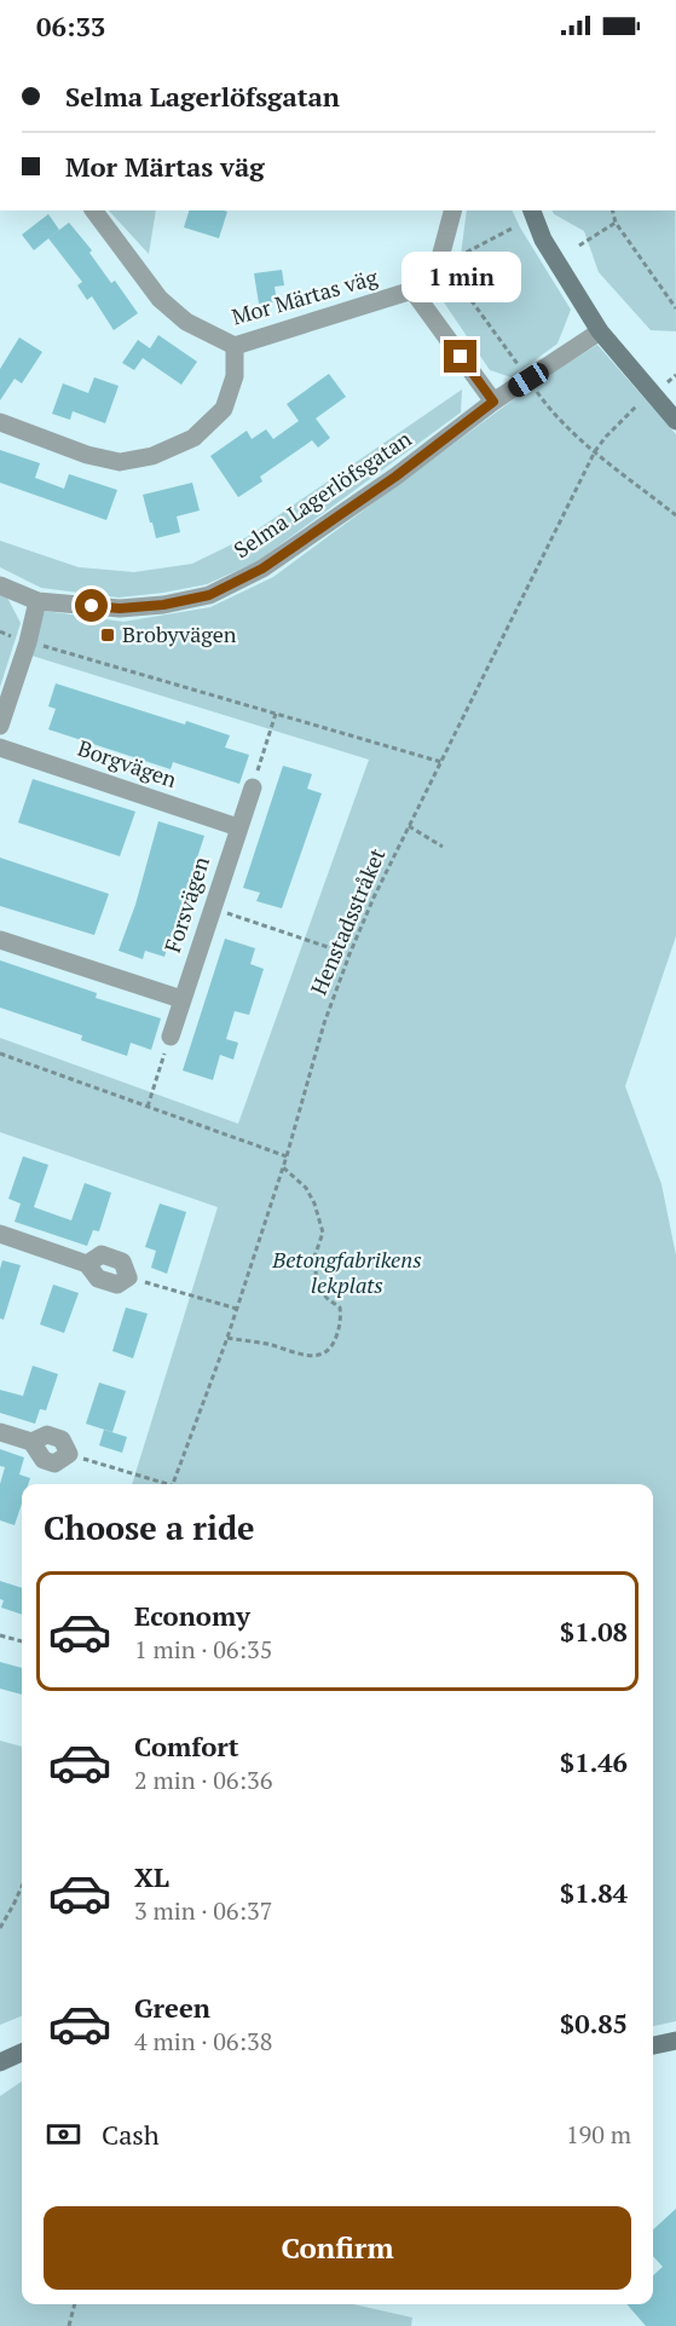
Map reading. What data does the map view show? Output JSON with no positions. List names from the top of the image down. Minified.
{"streets":{"street":["Mor Märtas väg","Selma Lagerlöfsgatan","Borgvägen","Forsvägen"],"path":["Henstadsstråket"]},"crossings":[["Mor Märtas väg","Selma Lagerlöfsgatan"],["Borgvägen","Forsvägen"]],"parks":["Betongfabrikens lekplats"],"places":{"transit":["Brobyvägen"]},"page":{"status":"06:33","banner":["Selma Lagerlöfsgatan","Mor Märtas väg"],"bubble":"1 min","heading":"Choose a ride","list":[{"name":"Economy","note":"1 min · 06:35","value":"$1.08"},{"name":"Comfort","note":"2 min · 06:36","value":"$1.46"},{"name":"XL","note":"3 min · 06:37","value":"$1.84"},{"name":"Green","note":"4 min · 06:38","value":"$0.85"}],"pay":["Cash","190 m"],"buttons":"Confirm"}}
